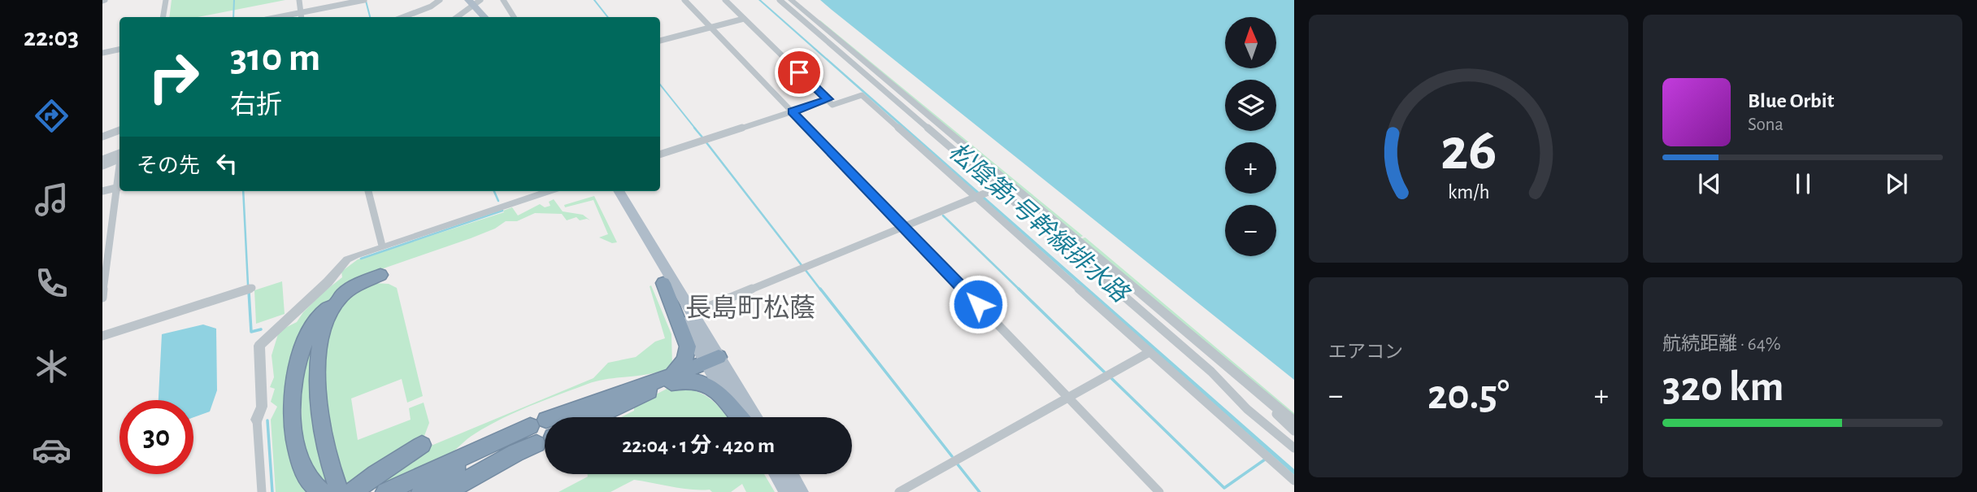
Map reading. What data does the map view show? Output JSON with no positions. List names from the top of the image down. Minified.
{"districts":["長島町松蔭"],"water":["松陰第1号幹線排水路"],"north":"top","page":{"tabs":"22:03","map_buttons":["+","−"],"turn":["310 m","右折"],"song":["Blue Orbit","Sona"],"then":"その先","tile":["エアコン",["航続距離 · 64%","320 km"]],"heat":["−","20.5°","+"],"limit":"30","trip":"22:04 · 1 分 · 420 m","gauge":["26","km/h"]}}
